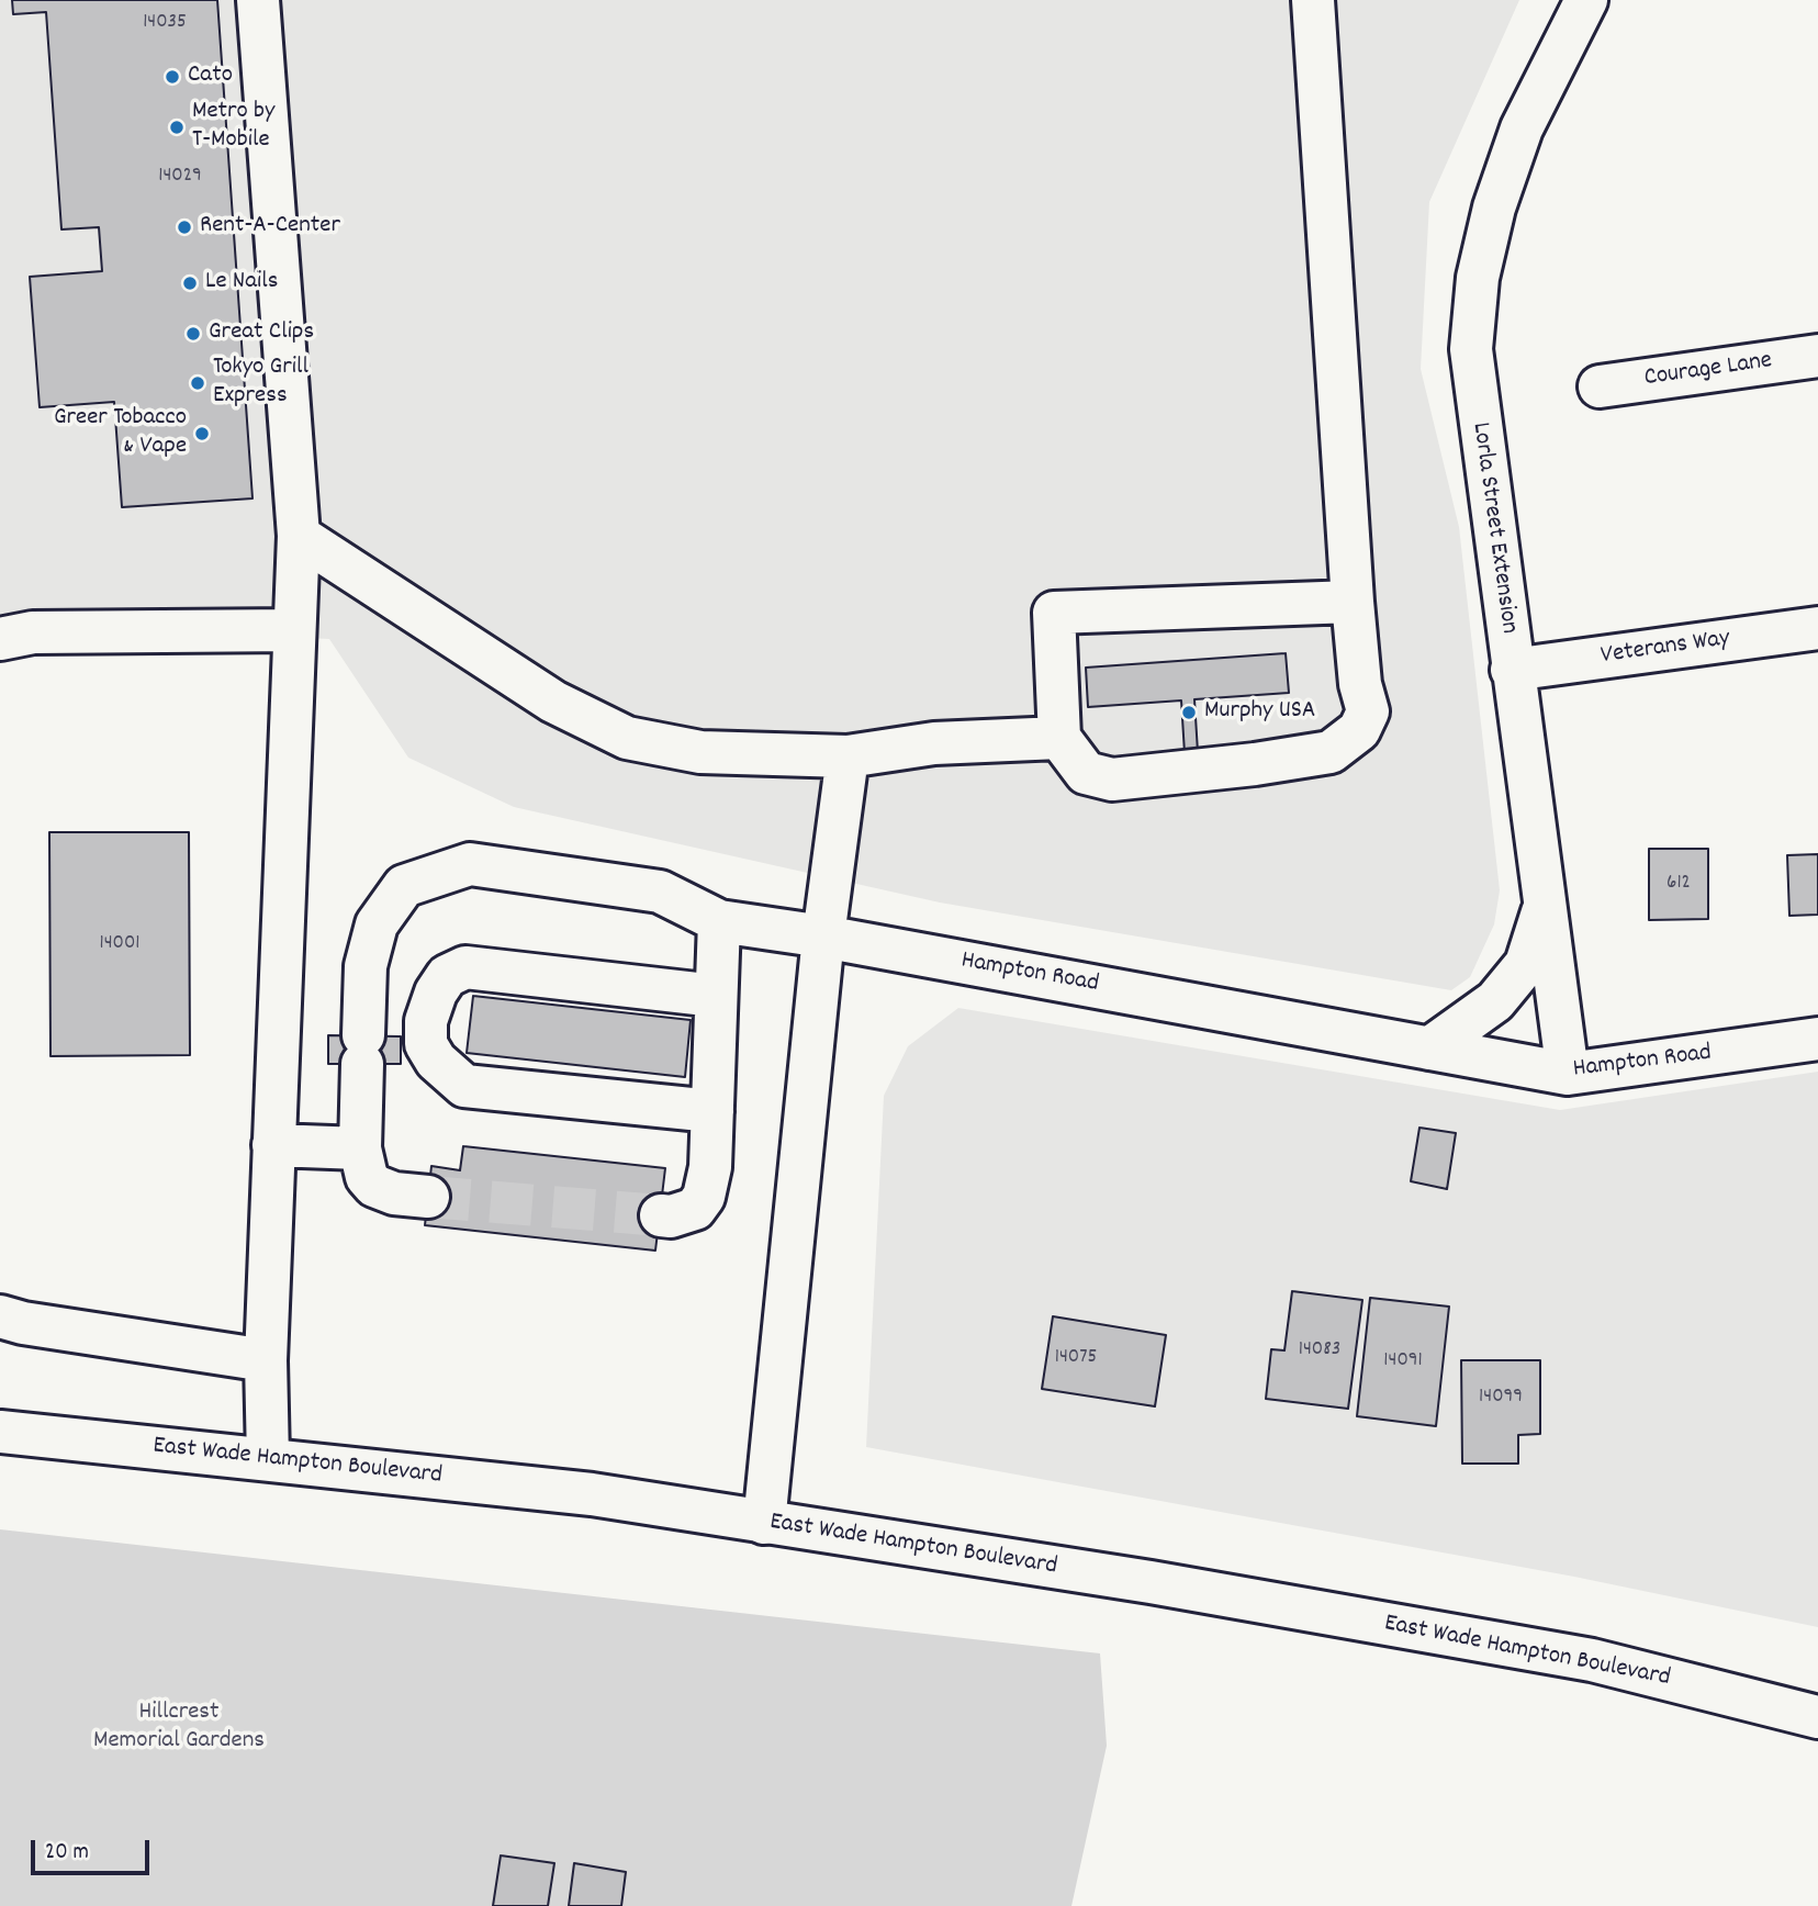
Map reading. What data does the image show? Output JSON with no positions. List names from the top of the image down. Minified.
{"streets":{"street":["Courage Lane","Lorla Street Extension","Veterans Way","Hampton Road","East Wade Hampton Boulevard"]},"crossings":[["Lorla Street Extension","Veterans Way"],["Lorla Street Extension","Hampton Road"]],"parks":["Hillcrest Memorial Gardens"],"places":["Cato","Metro by T-Mobile","Rent-A-Center","Le Nails","Great Clips","Tokyo Grill Express","Greer Tobacco & Vape","Murphy USA"],"house_numbers":["14035","14029","612","14001","14083","14075","14091","14099"],"scale_bar":"20 m"}
